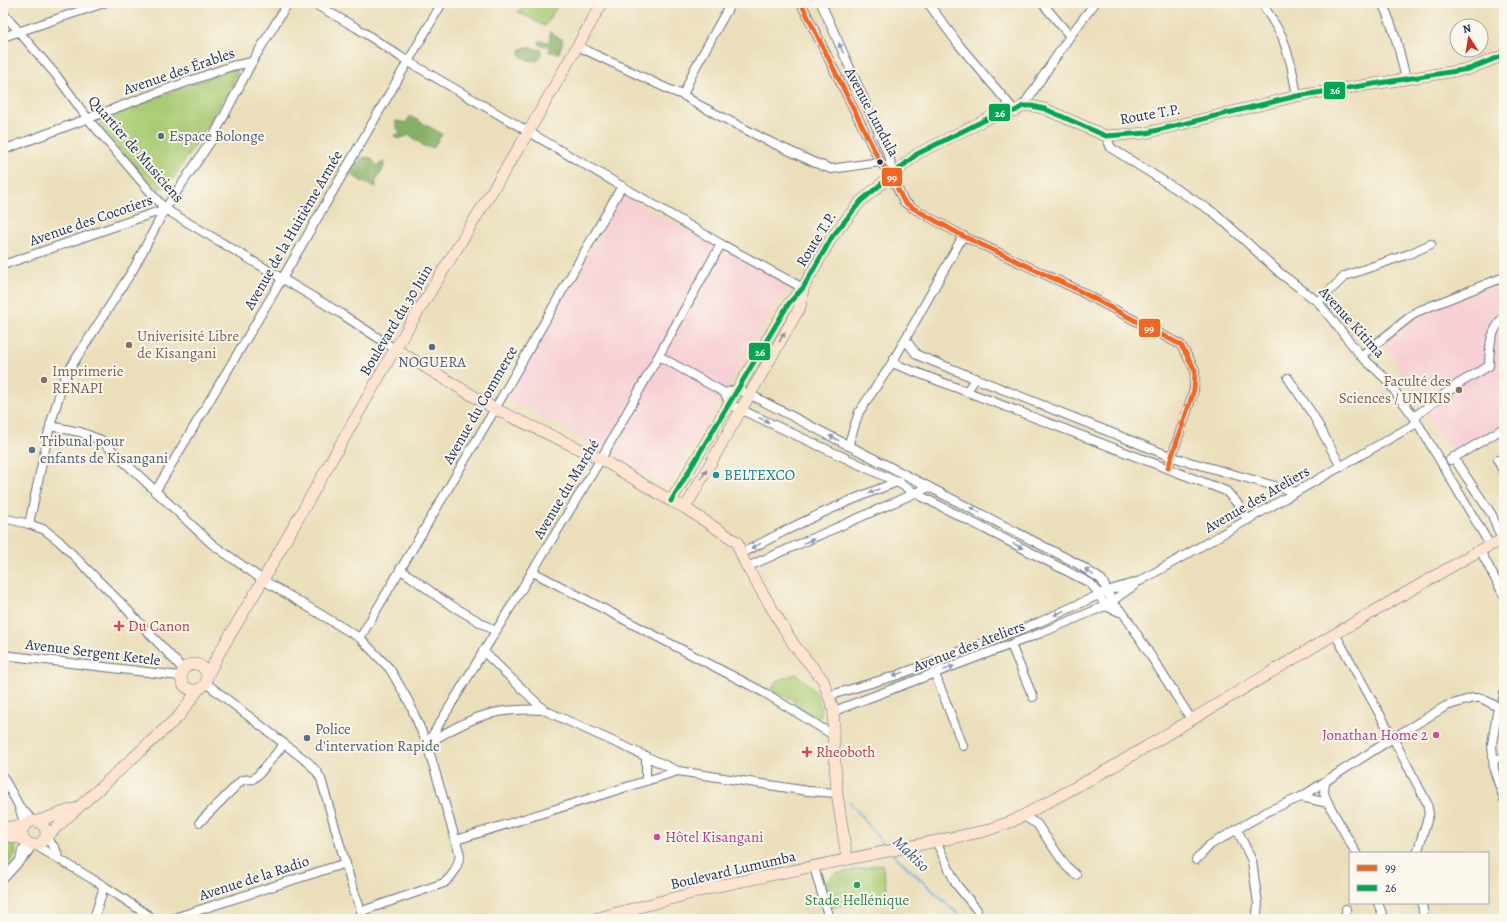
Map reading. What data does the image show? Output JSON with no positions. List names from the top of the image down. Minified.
{"streets":{"street":["Avenue des Érables","Avenue Lundula","Route T.P.","Quartier de Musiciens","Avenue des Cocotiers","Avenue de la Huitième Armée","Boulevard du 30 Juin","Avenue Kitima","Avenue du Commerce","Avenue du Marché","Avenue des Ateliers","Avenue Sergent Ketele","Boulevard Lumumba","Avenue de la Radio"]},"crossings":[["Avenue des Érables","Quartier de Musiciens"],["Avenue Lundula","Route T.P."],["Route T.P.","Avenue Kitima"],["Quartier de Musiciens","Avenue des Cocotiers"],["Quartier de Musiciens","Avenue de la Huitième Armée"],["Quartier de Musiciens","Boulevard du 30 Juin"],["Boulevard du 30 Juin","Avenue Sergent Ketele"],["Avenue Kitima","Avenue des Ateliers"],["Avenue Kitima","Boulevard Lumumba"]],"water":["Makiso"],"places":{"other":["Espace Bolonge","Univerisité Libre de Kisangani","NOGUERA","Imprimerie RENAPI","Faculté des Sciences / UNIKIS","Tribunal pour enfants de Kisangani","BELTEXCO","Jonathan Home 2","Police d'intervation Rapide","Hôtel Kisangani","Stade Hellénique"],"health":["Du Canon","Rheoboth"]},"lines":["transit line 99","transit line 26"],"legend":["99","26"],"north":"top"}
